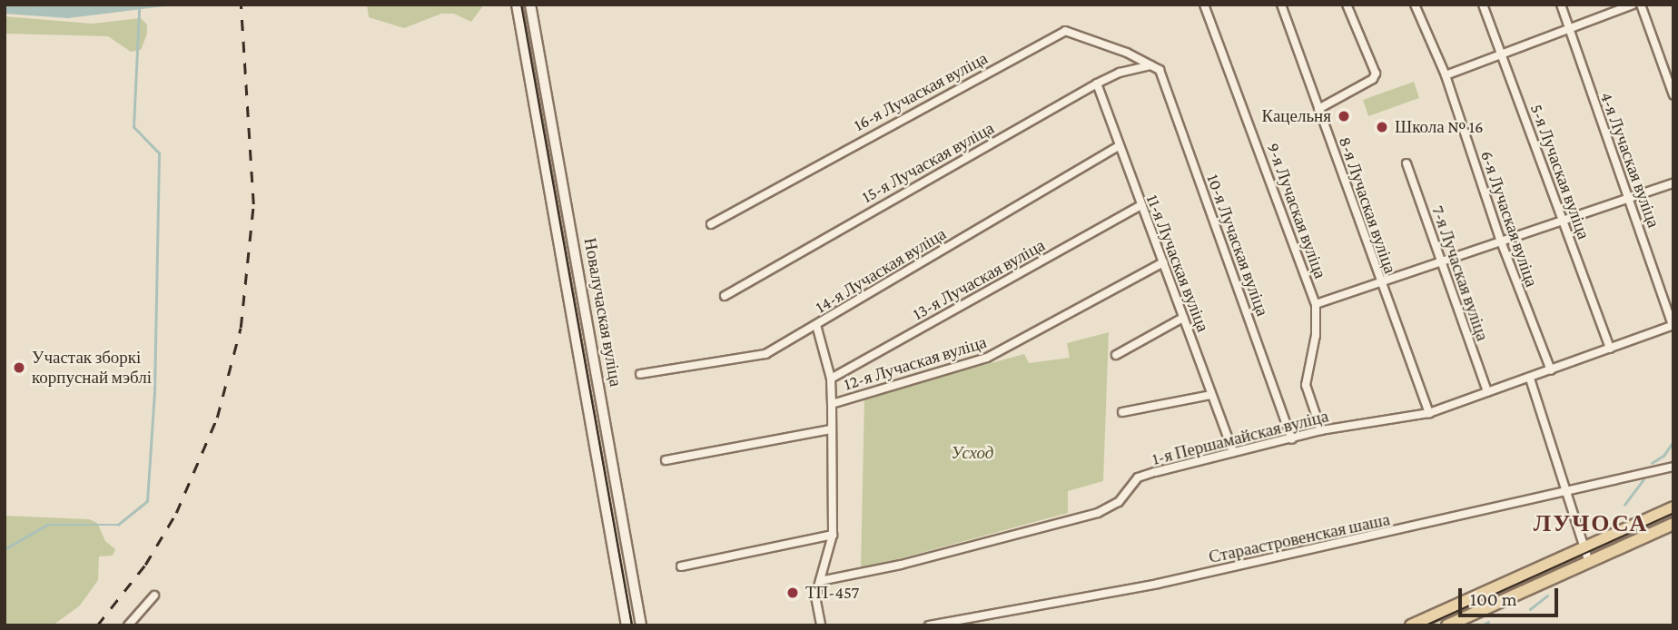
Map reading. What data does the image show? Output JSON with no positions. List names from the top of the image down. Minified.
{"streets":{"main road":["Новалучаская вуліца"],"street":["16-я Лучаская вуліца","4-я Лучаская вуліца","15-я Лучаская вуліца","5-я Лучаская вуліца","8-я Лучаская вуліца","9-я Лучаская вуліца","6-я Лучаская вуліца","10-я Лучаская вуліца","11-я Лучаская вуліца","14-я Лучаская вуліца","7-я Лучаская вуліца","13-я Лучаская вуліца","12-я Лучаская вуліца","1-я Першамайская вуліца","Стараастровенская шаша"]},"crossings":[["16-я Лучаская вуліца","15-я Лучаская вуліца"],["16-я Лучаская вуліца","10-я Лучаская вуліца"],["4-я Лучаская вуліца","1-я Першамайская вуліца"],["15-я Лучаская вуліца","10-я Лучаская вуліца"],["15-я Лучаская вуліца","11-я Лучаская вуліца"],["5-я Лучаская вуліца","1-я Першамайская вуліца"],["8-я Лучаская вуліца","1-я Першамайская вуліца"],["9-я Лучаская вуліца","1-я Першамайская вуліца"],["6-я Лучаская вуліца","1-я Першамайская вуліца"],["10-я Лучаская вуліца","1-я Першамайская вуліца"],["11-я Лучаская вуліца","14-я Лучаская вуліца"],["11-я Лучаская вуліца","13-я Лучаская вуліца"],["11-я Лучаская вуліца","12-я Лучаская вуліца"],["11-я Лучаская вуліца","1-я Першамайская вуліца"],["7-я Лучаская вуліца","1-я Першамайская вуліца"],["12-я Лучаская вуліца","1-я Першамайская вуліца"]],"districts":["ЛУЧОСА"],"parks":["Усход"],"places":["Кацельня","Школа № 16","Участак зборкі корпуснай мэблі","ТП-457"],"scale_bar":"100 m"}
